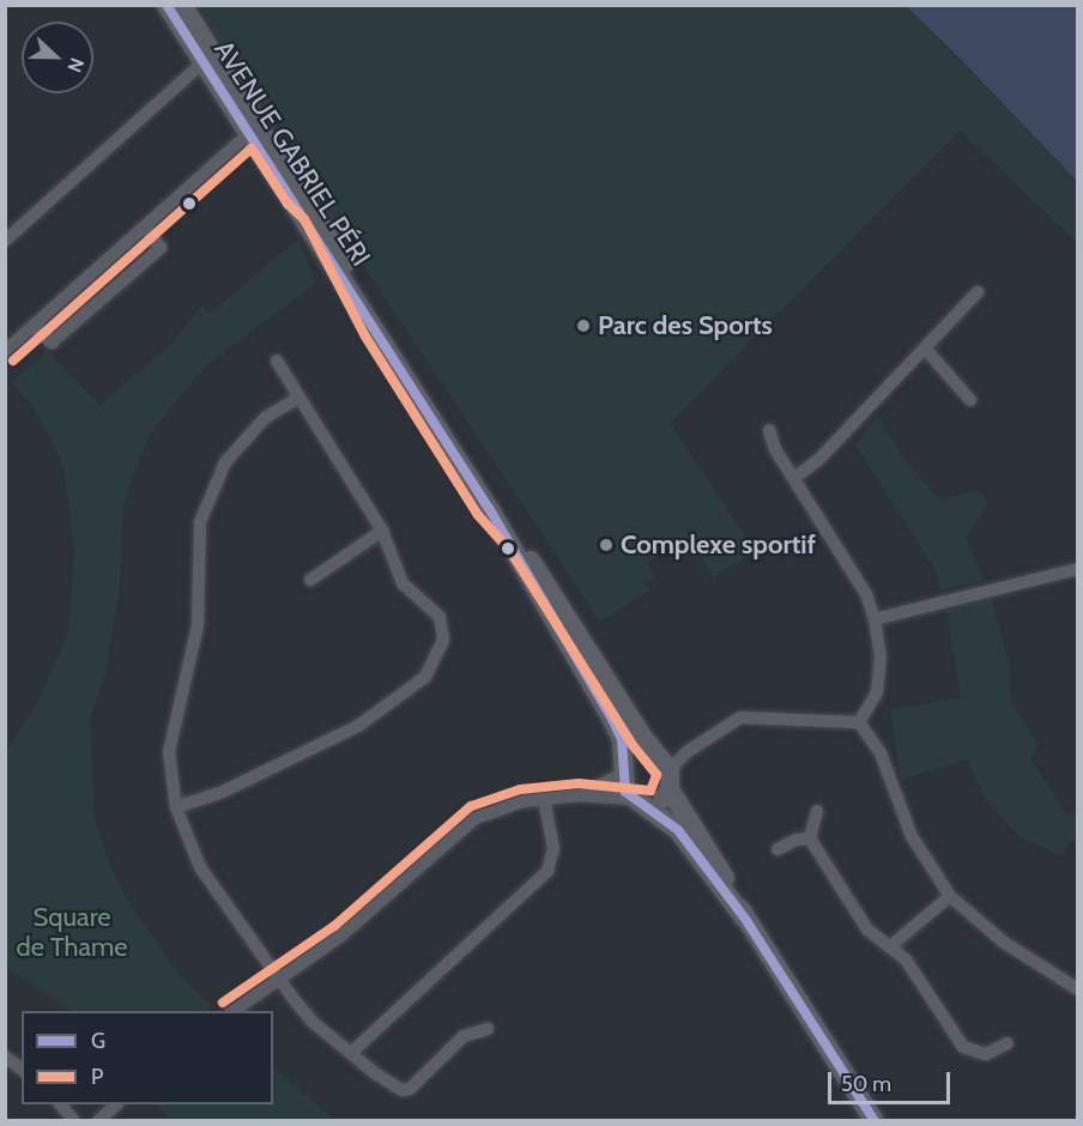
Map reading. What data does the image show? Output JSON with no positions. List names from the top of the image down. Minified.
{"streets":{"main road":["AVENUE GABRIEL PÉRI"]},"parks":["Square de Thame"],"places":["Parc des Sports","Complexe sportif"],"lines":["transit line G","transit line P"],"legend":["G","P"],"scale_bar":"50 m","north":"right"}
